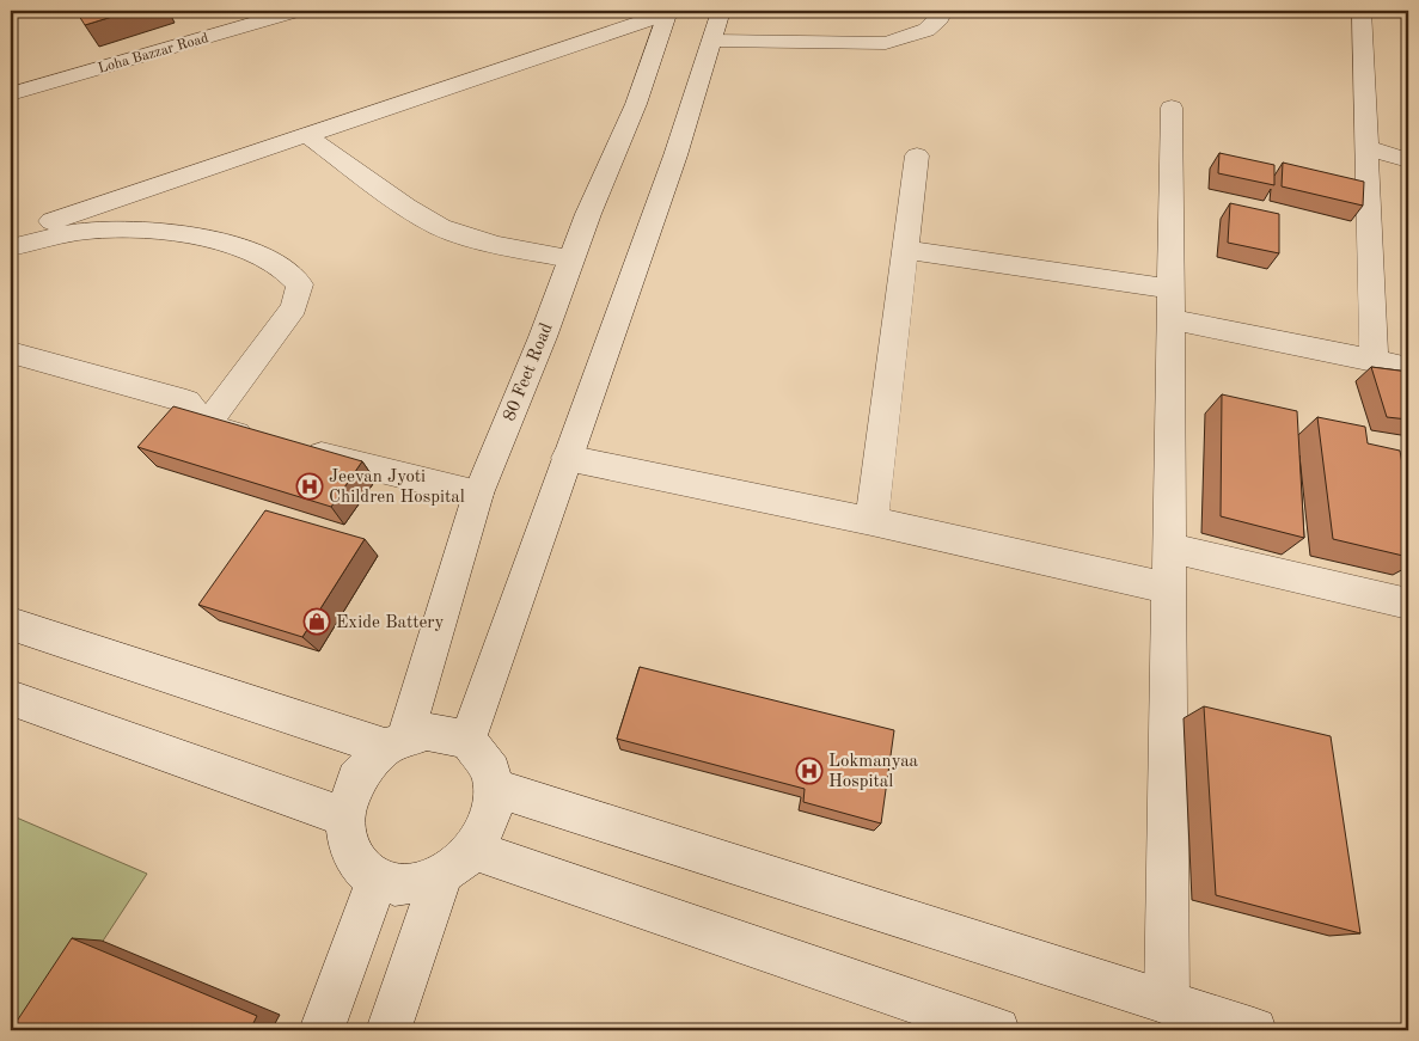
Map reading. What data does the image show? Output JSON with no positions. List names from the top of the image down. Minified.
{"streets":{"street":["Loha Bazzar Road","80 Feet Road"]},"places":{"hospital":["Jeevan Jyoti Children Hospital","Lokmanyaa Hospital"],"shop":["Exide Battery"]}}
